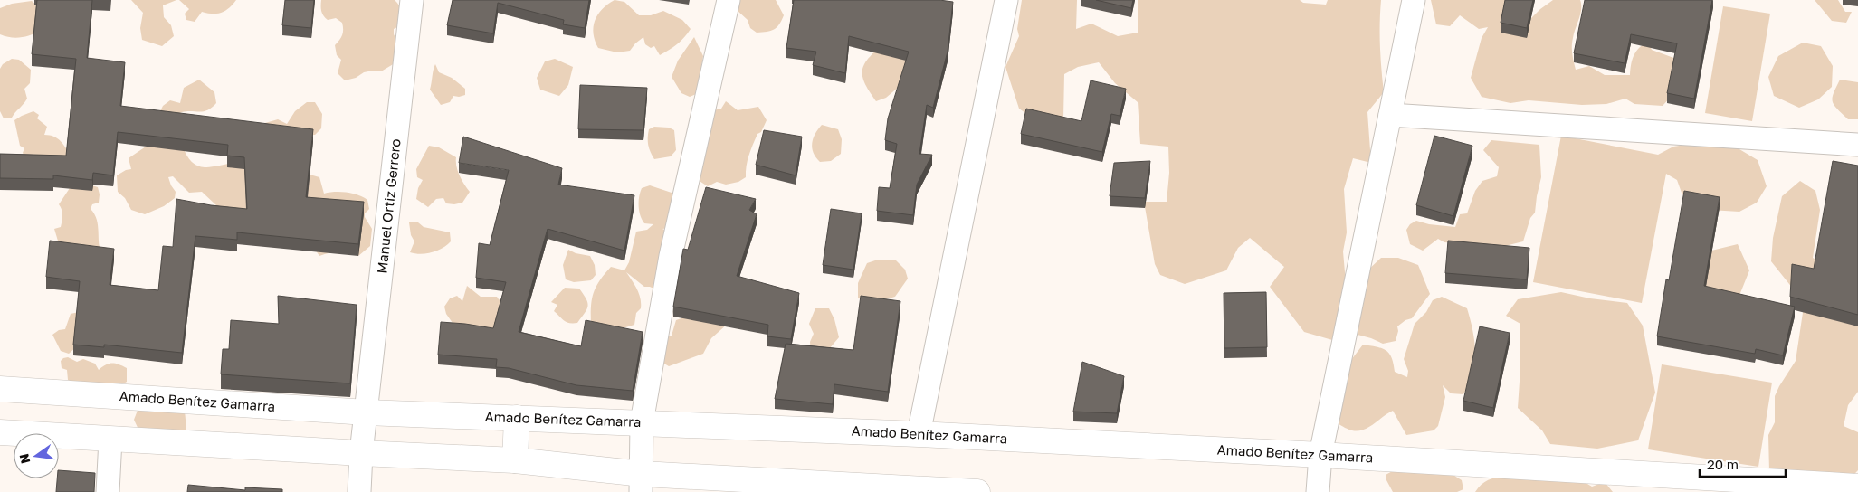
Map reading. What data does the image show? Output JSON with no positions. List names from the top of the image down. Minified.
{"streets":{"main road":["Amado Benítez Gamarra"],"street":["Manuel Ortiz Gerrero"]},"crossings":[["Manuel Ortiz Gerrero","Amado Benítez Gamarra"]],"scale_bar":"20 m","north":"left"}
